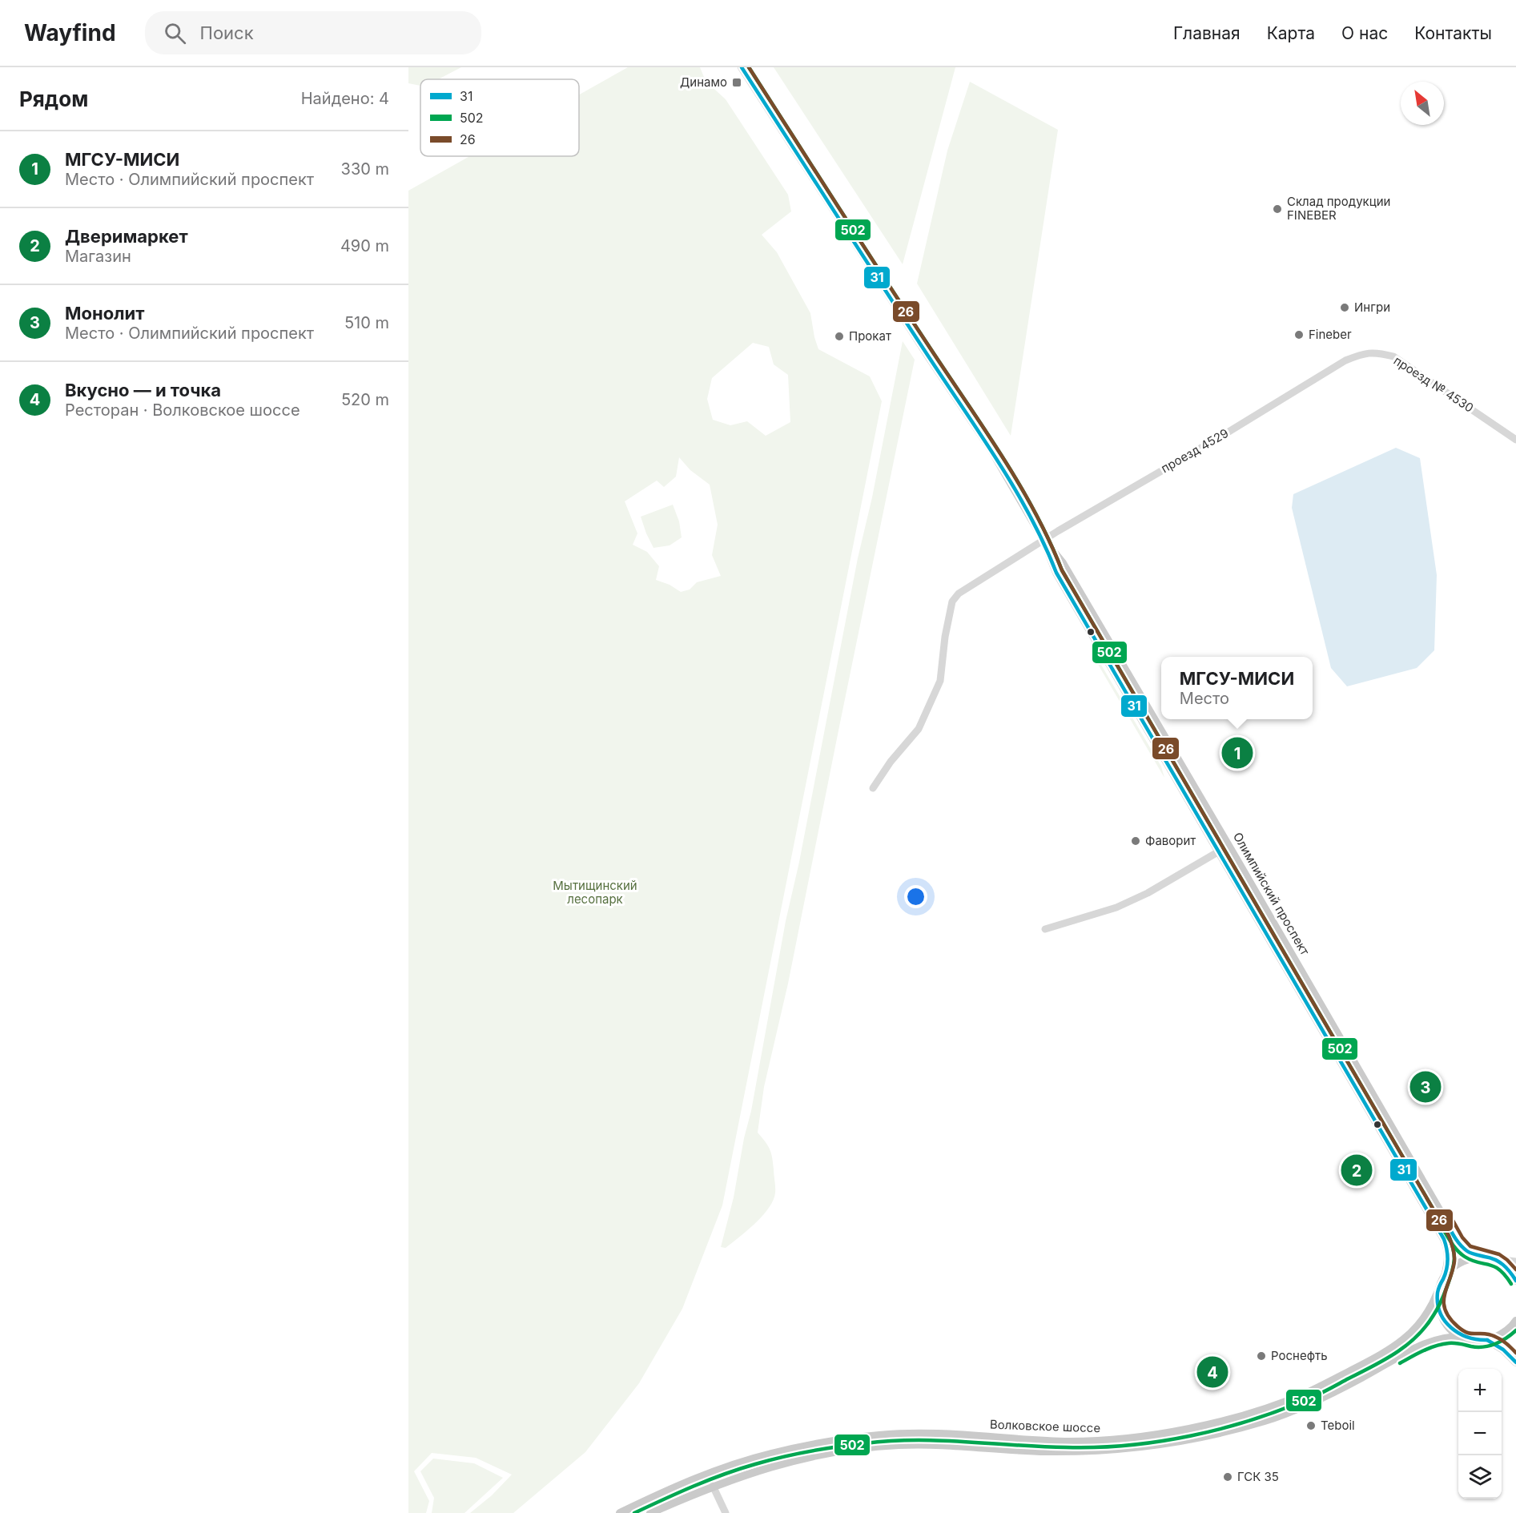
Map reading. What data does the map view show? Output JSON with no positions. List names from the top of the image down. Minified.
{"streets":{"main road":["Олимпийский проспект","Волковское шоссе"],"street":["проезд № 4530","проезд 4529"]},"crossings":[["проезд № 4530","проезд 4529"],["проезд 4529","Олимпийский проспект"],["Олимпийский проспект","Волковское шоссе"]],"parks":["Мытищинский лесопарк"],"places":{"transit":["Динамо"],"other":["Склад продукции FINEBER","Ингри","Fineber","Прокат","Фаворит","Роснефть","Teboil","ГСК 35"]},"lines":["transit line 31","transit line 502","transit line 26"],"legend":["31","502","26"],"north":"top left","page":{"header":"Wayfind","search":"Поиск","nav":["Главная","Карта","О нас","Контакты"],"heading":["Рядом","Найдено: 4"],"list":[{"mark":"1","name":"МГСУ-МИСИ","note":"Место · Олимпийский проспект","value":"330 m"},{"mark":"2","name":"Дверимаркет","note":"Магазин","value":"490 m"},{"mark":"3","name":"Монолит","note":"Место · Олимпийский проспект","value":"510 m"},{"mark":"4","name":"Вкусно — и точка","note":"Ресторан · Волковское шоссе","value":"520 m"}],"popup":["МГСУ-МИСИ","Место"],"pins":["1","3","2","4"],"map_buttons":["+","−"]}}
